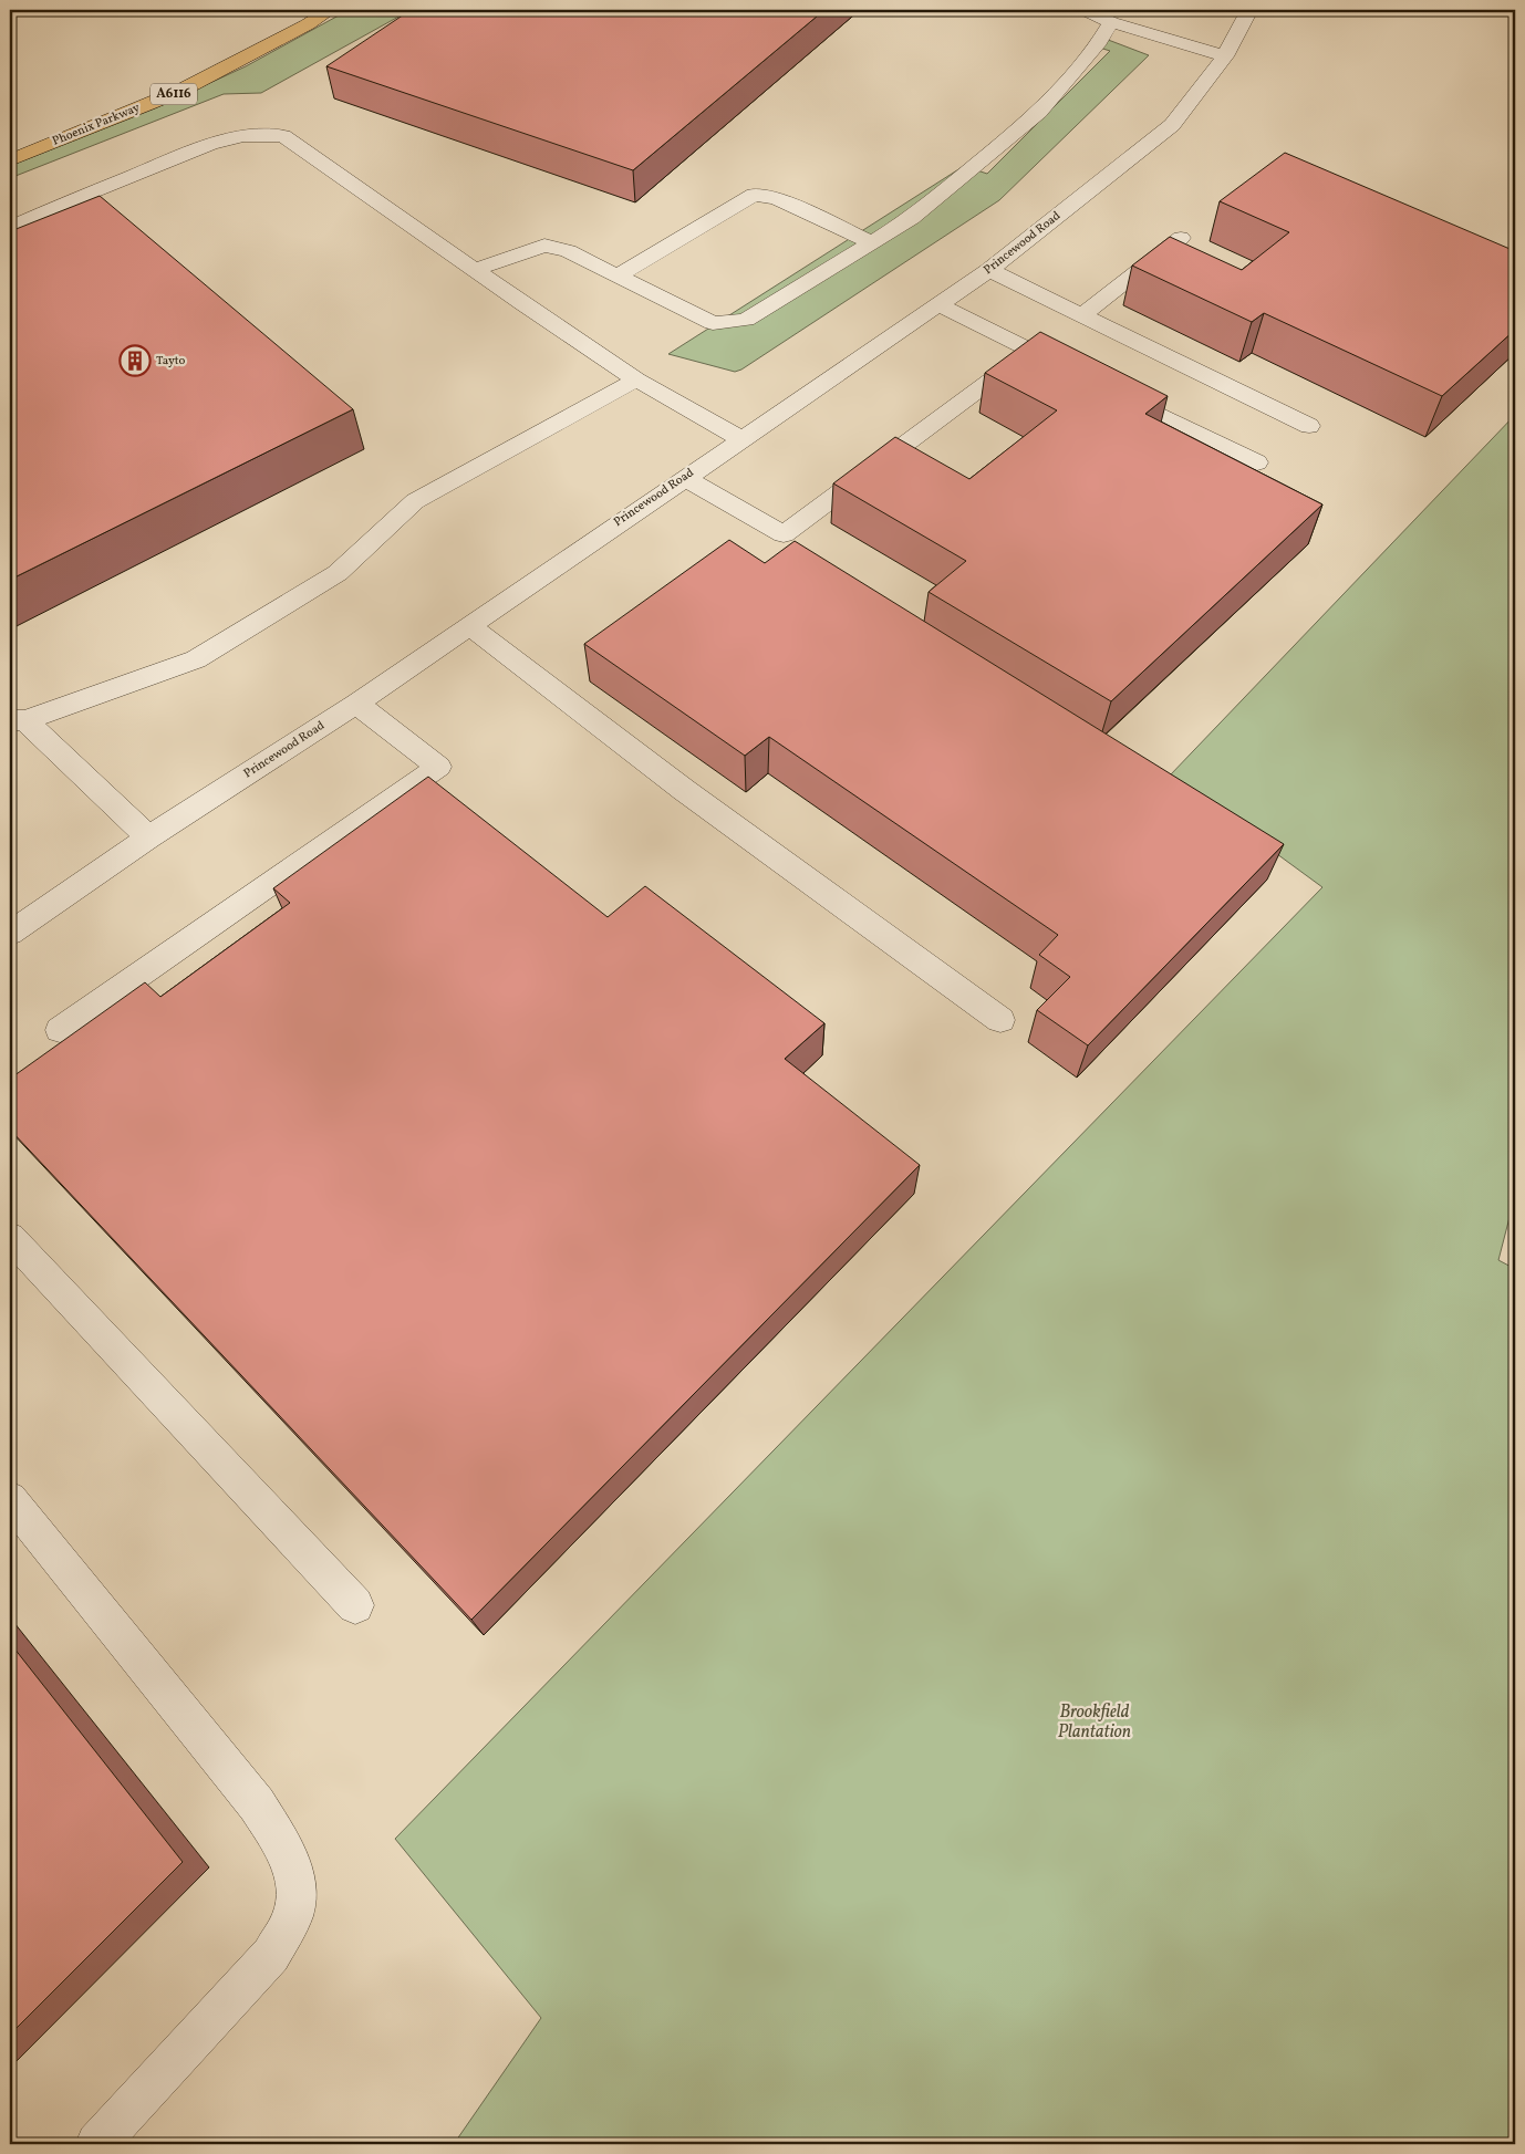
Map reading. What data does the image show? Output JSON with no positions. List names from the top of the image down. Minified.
{"streets":{"main road":["A6116","Phoenix Parkway"],"street":["Princewood Road"]},"parks":["Brookfield Plantation"],"places":{"building":["Tayto"]}}
